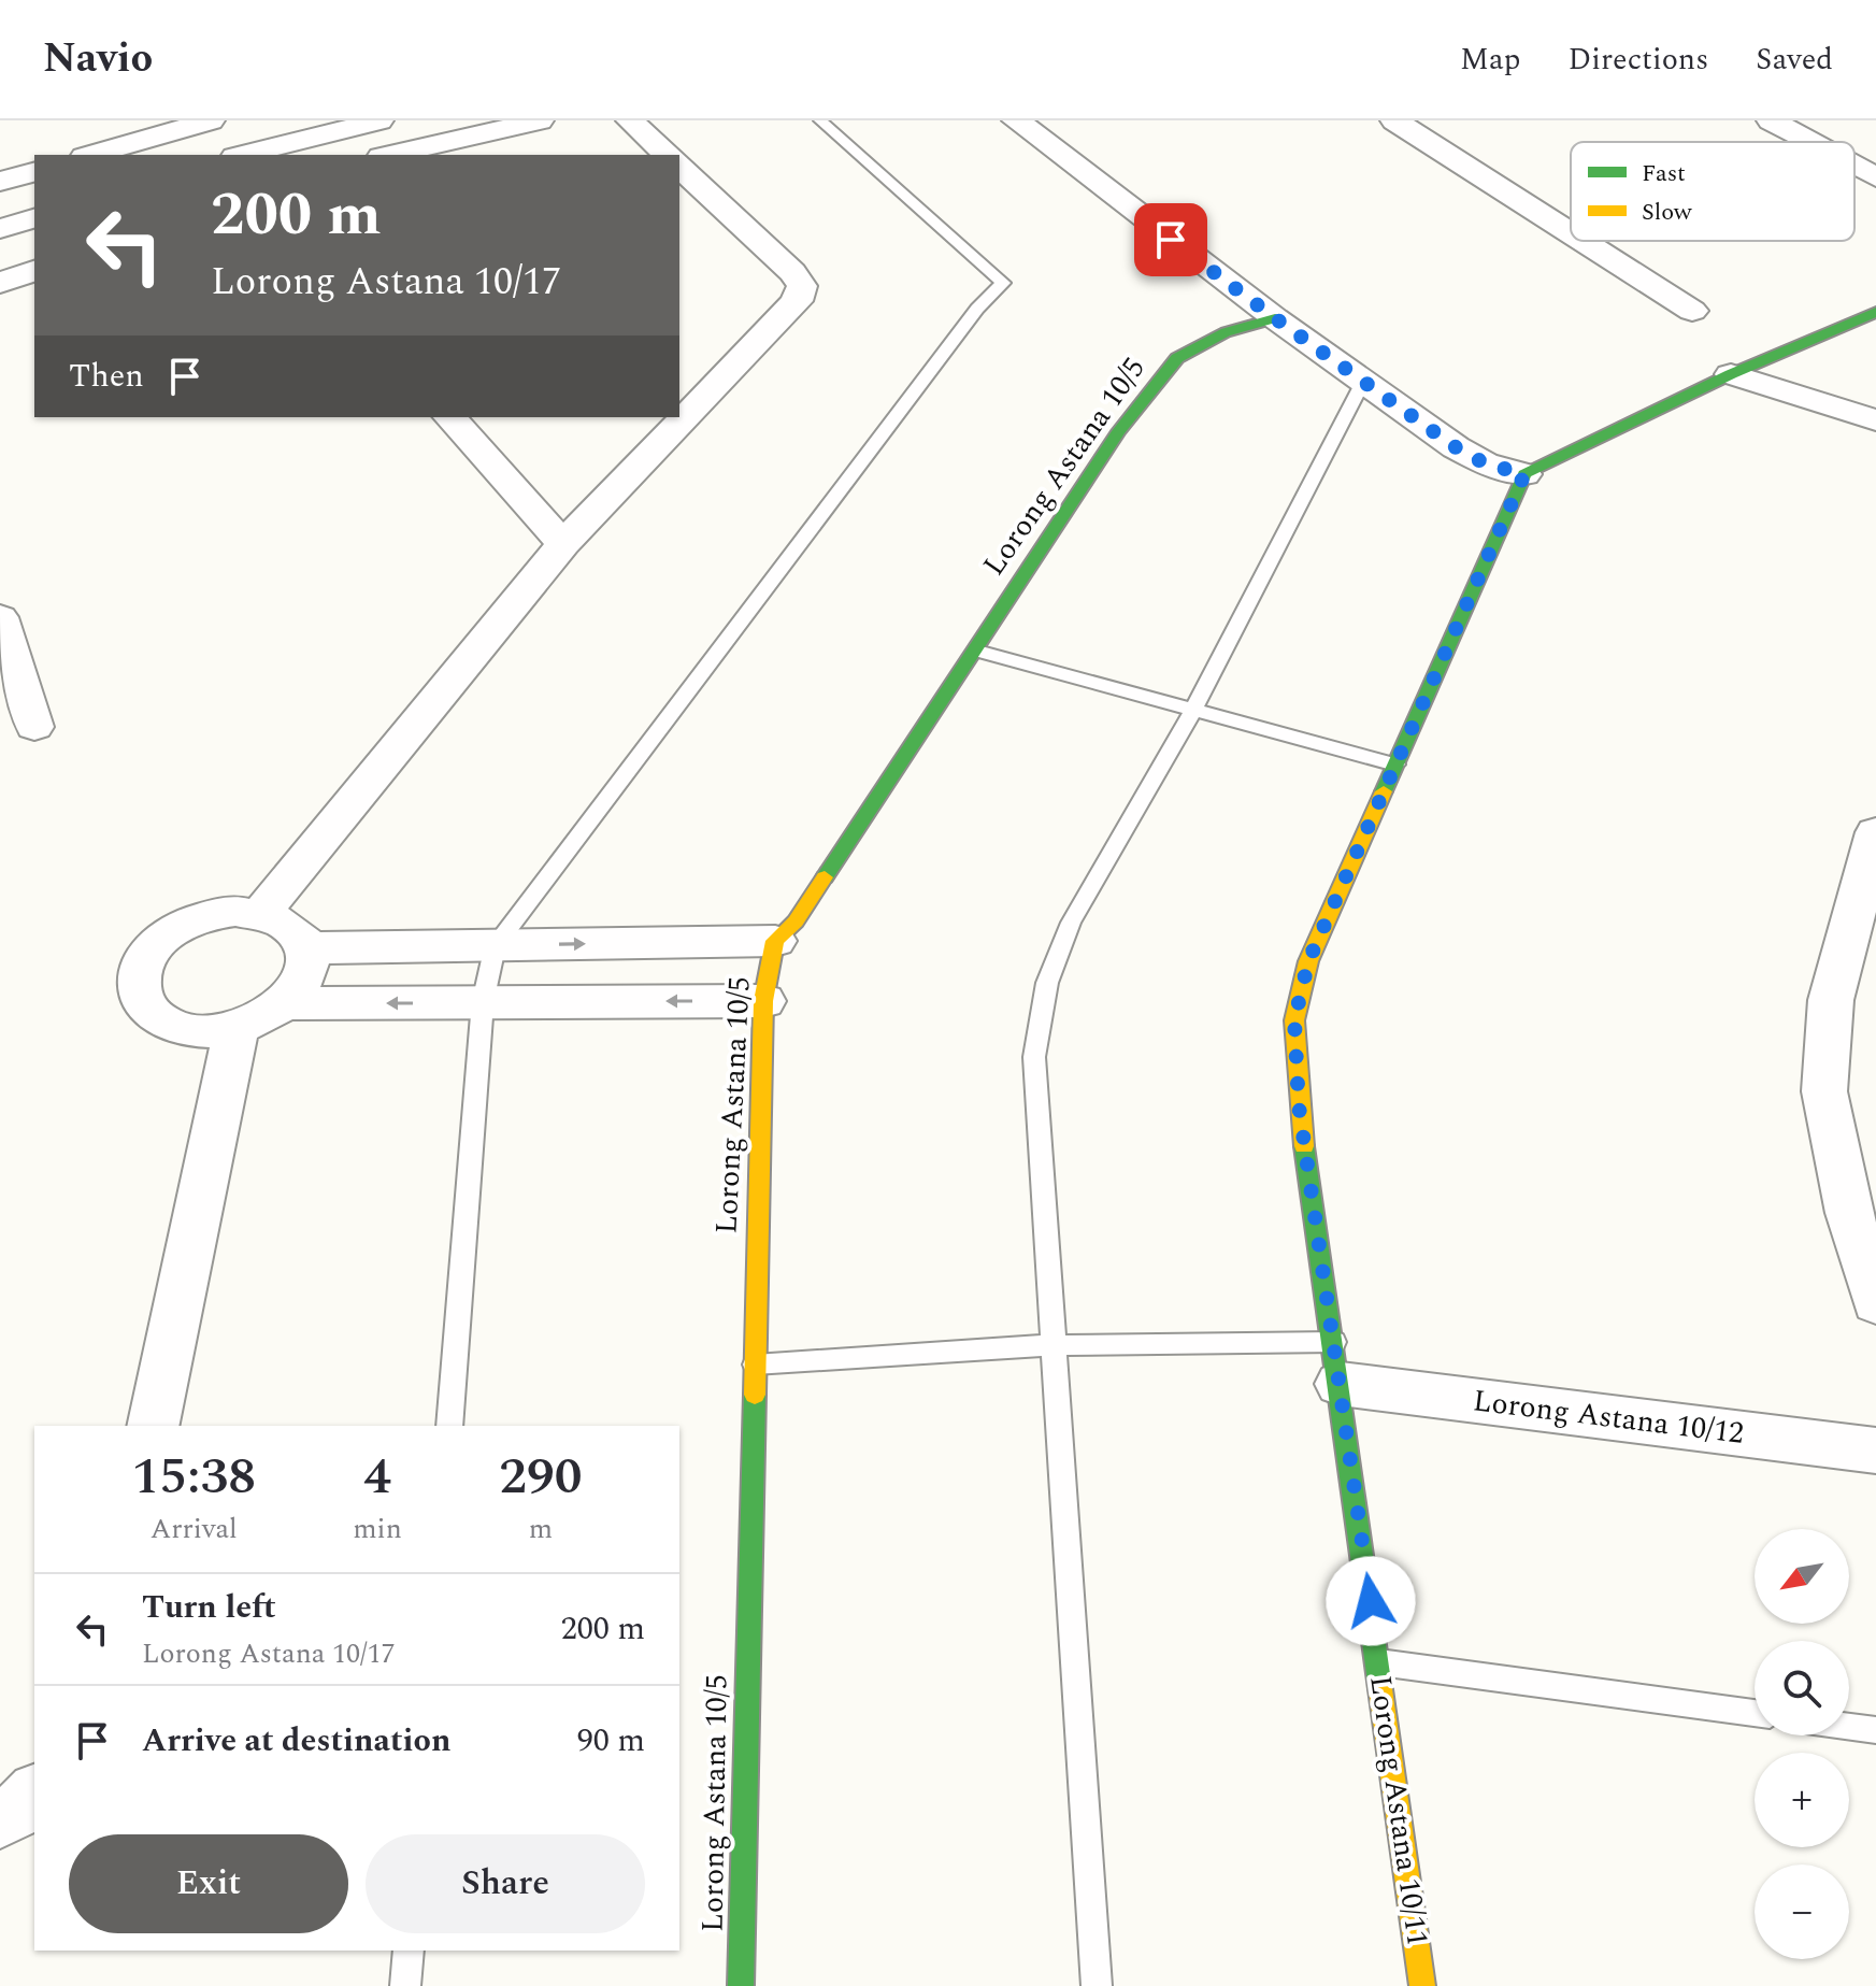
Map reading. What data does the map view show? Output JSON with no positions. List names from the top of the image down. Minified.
{"streets":{"street":["Lorong Astana 10/5","Lorong Astana 10/12","Lorong Astana 10/11"]},"crossings":[["Lorong Astana 10/12","Lorong Astana 10/11"]],"legend":["Fast","Slow"],"north":"bottom left","page":{"header":"Navio","nav":["Map","Directions","Saved"],"turn":["200 m","Lorong Astana 10/17"],"then":"Then","eta":["15:38","Arrival","4","min","290","m"],"map_buttons":["+","−"],"list":[{"name":"Turn left","note":"Lorong Astana 10/17","value":"200 m"},{"name":"Arrive at destination","value":"90 m"}],"buttons":["Exit","Share"]}}
